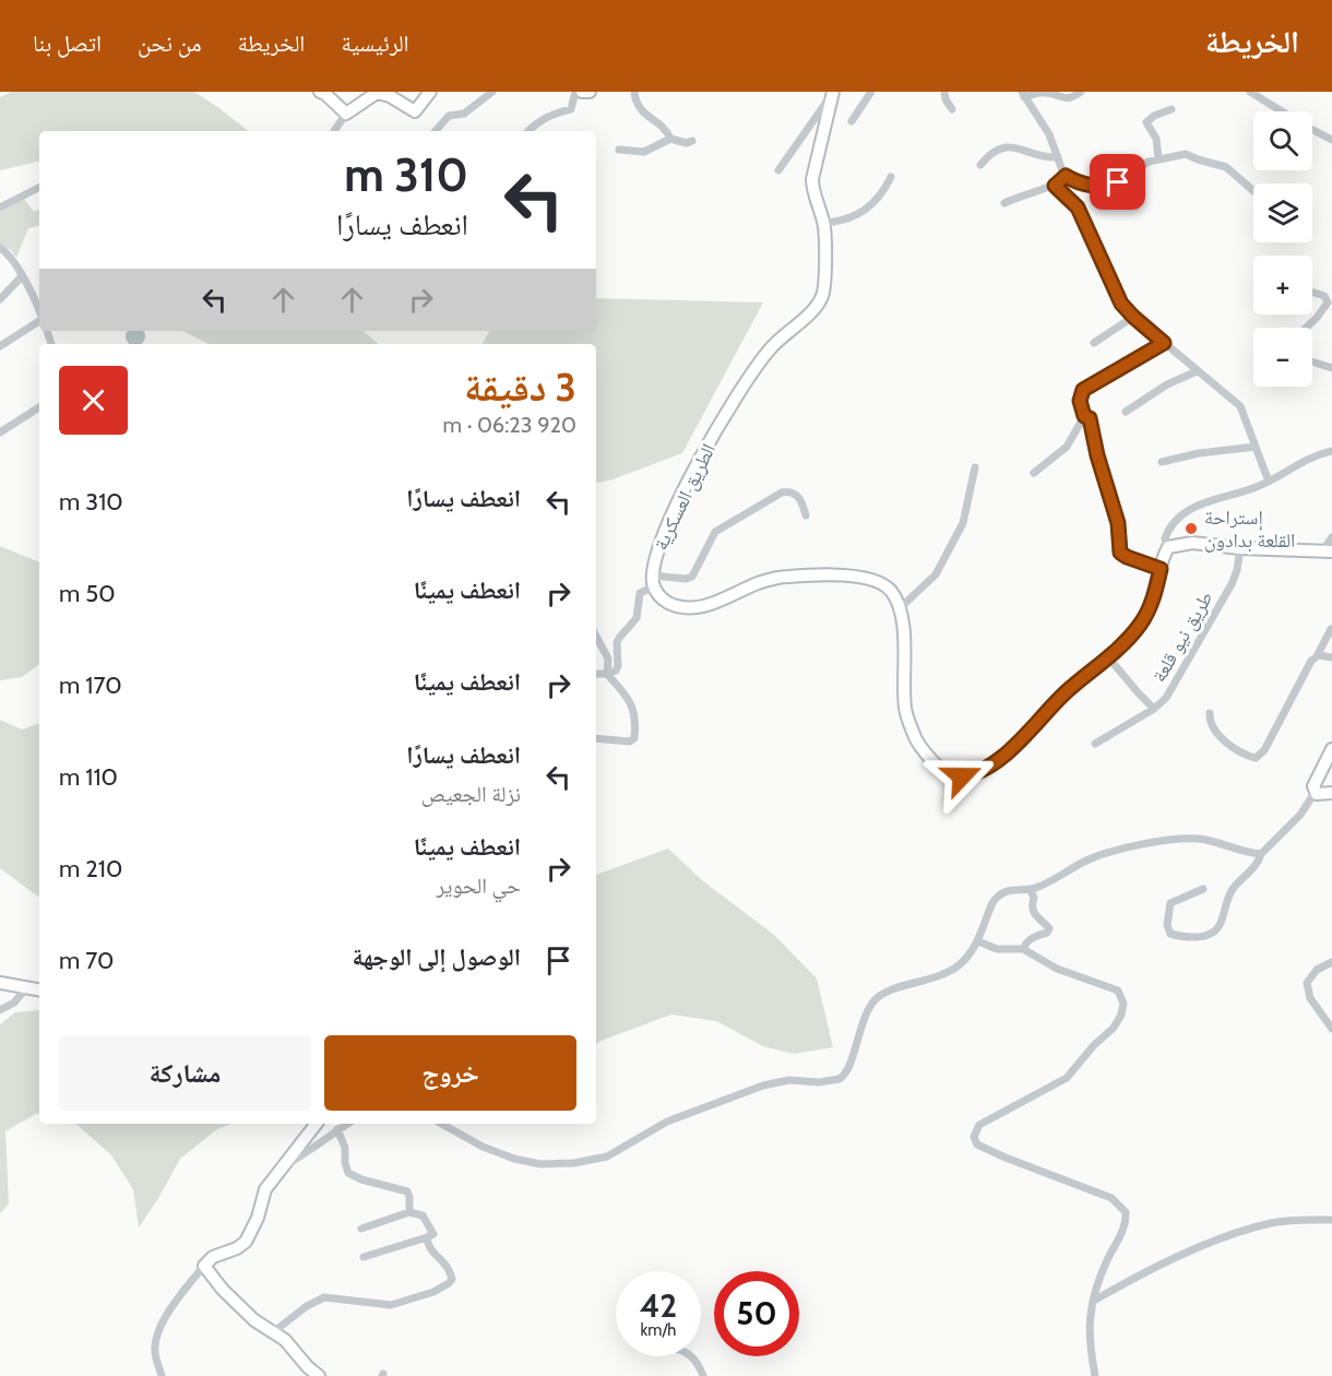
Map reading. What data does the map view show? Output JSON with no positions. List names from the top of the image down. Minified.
{"streets":{"main road":["الطريق العسكرية"],"street":["طريق نيو قلعة"]},"places":["إستراحة القلعة بدادون"],"page":{"header":"الخريطة","nav":["الرئيسية","الخريطة","من نحن","اتصل بنا"],"map_buttons":["+","−"],"turn":["310 m","انعطف يسارًا"],"heading":["3 دقيقة","920 m · 06:23"],"list":[{"name":"انعطف يسارًا","value":"310 m"},{"name":"انعطف يمينًا","value":"50 m"},{"name":"انعطف يمينًا","value":"170 m"},{"name":"انعطف يسارًا","note":"نزلة الجعيص","value":"110 m"},{"name":"انعطف يمينًا","note":"حي الحوير","value":"210 m"},{"name":"الوصول إلى الوجهة","value":"70 m"}],"buttons":["خروج","مشاركة"],"speed":"42 km/h","limit":"50"}}
